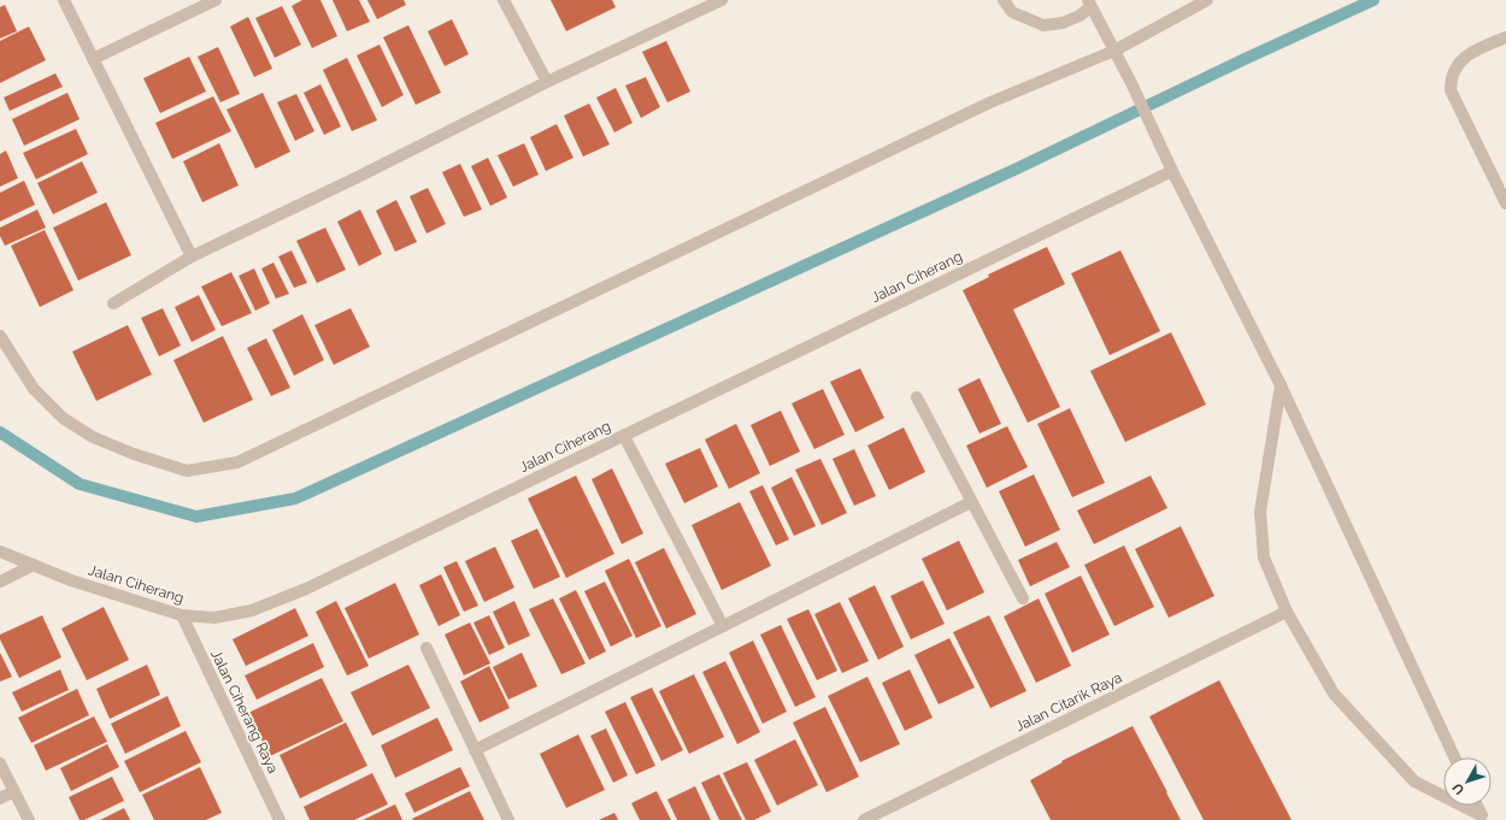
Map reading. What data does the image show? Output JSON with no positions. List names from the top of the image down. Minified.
{"streets":{"street":["Jalan Ciherang","Jalan Citarik Raya","Jalan Ciherang Raya"]},"crossings":[["Jalan Ciherang","Jalan Ciherang Raya"]],"north":"bottom left"}
